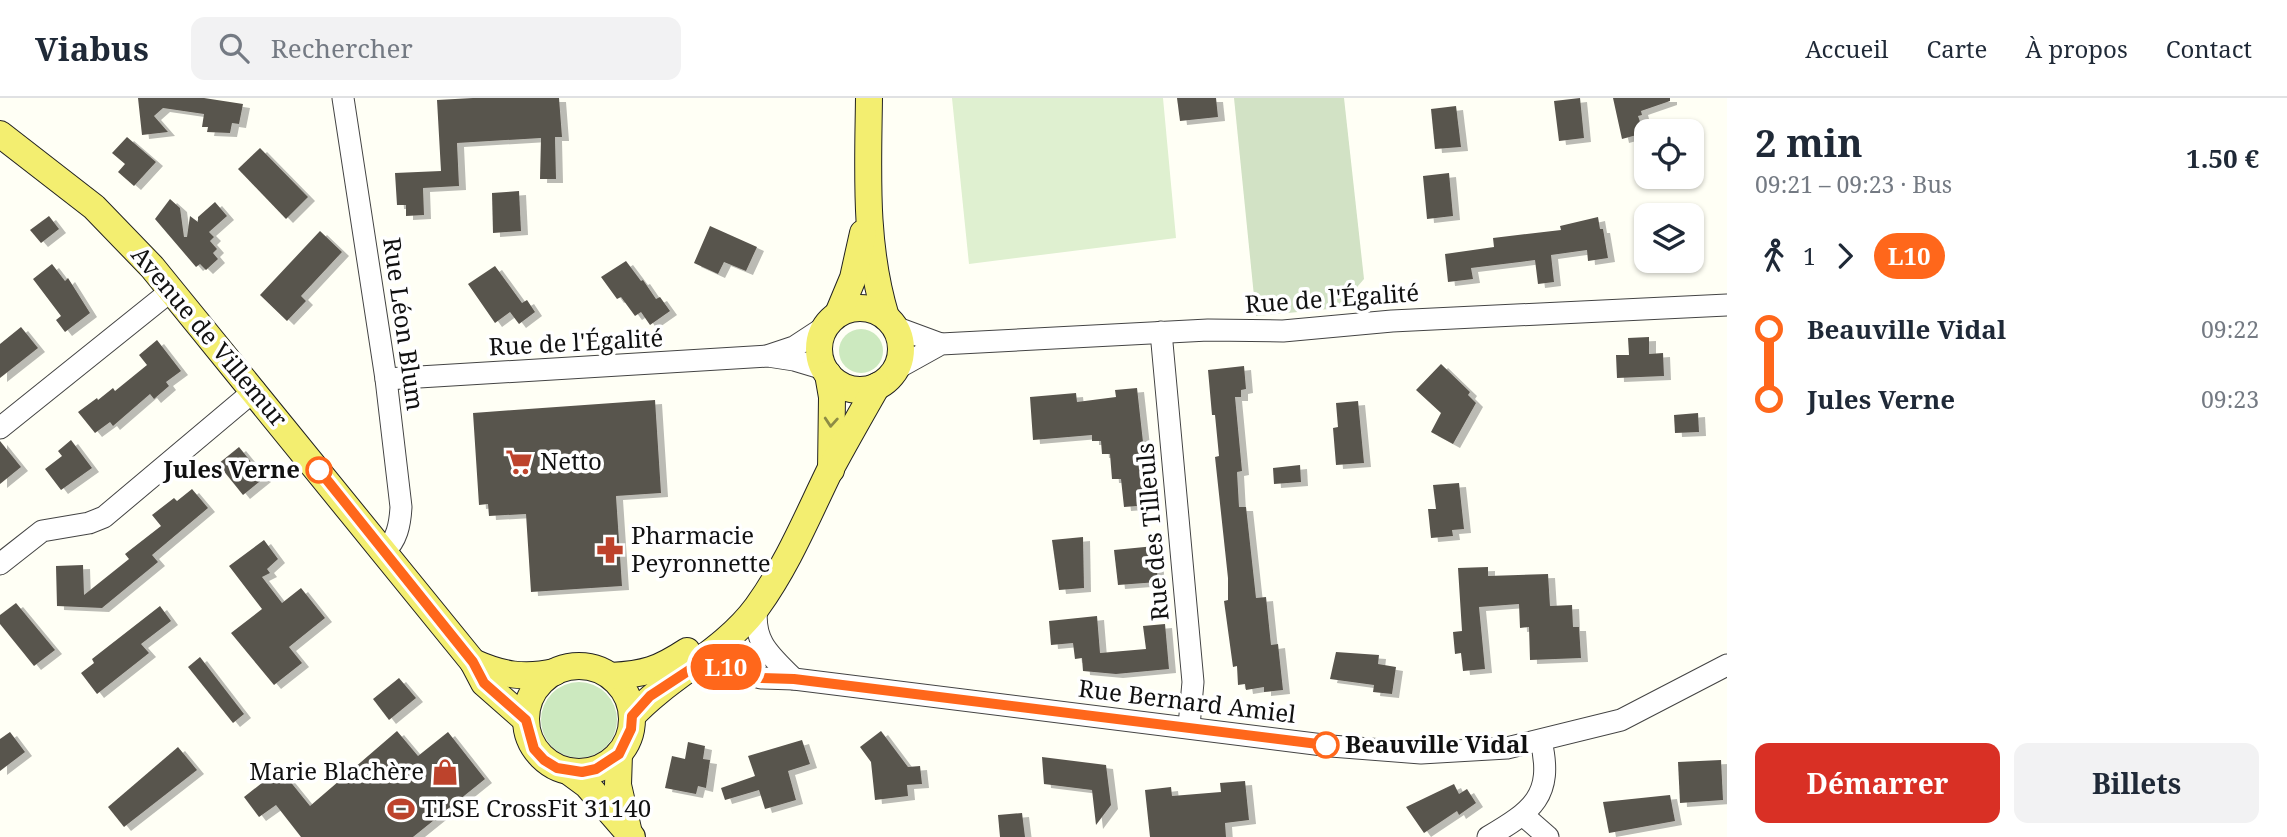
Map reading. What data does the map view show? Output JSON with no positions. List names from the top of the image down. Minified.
{"streets":{"main road":["Avenue de Villemur"],"street":["Rue de l'Égalité","Rue Léon Blum","Rue des Tilleuls","Rue Bernard Amiel"]},"crossings":[["Rue de l'Égalité","Rue Léon Blum"],["Rue de l'Égalité","Rue des Tilleuls"],["Rue Léon Blum","Avenue de Villemur"],["Rue des Tilleuls","Rue Bernard Amiel"]],"places":{"supermarket":["Netto"],"other":["Jules Verne","Beauville Vidal"],"pharmacy":["Pharmacie Peyronnette"],"shop":["Marie Blachère"],"sports":["TLSE CrossFit 31140"]},"lines":["bus line L10"],"page":{"header":"Viabus","search":"Rechercher","nav":["Accueil","Carte","À propos","Contact"],"on_map":"L10","heading":["2 min","09:21 – 09:23 · Bus","1.50 €"],"legs":["1","L10"],"list":[{"name":"Beauville Vidal","value":"09:22"},{"name":"Jules Verne","value":"09:23"}],"buttons":["Démarrer","Billets"]}}
